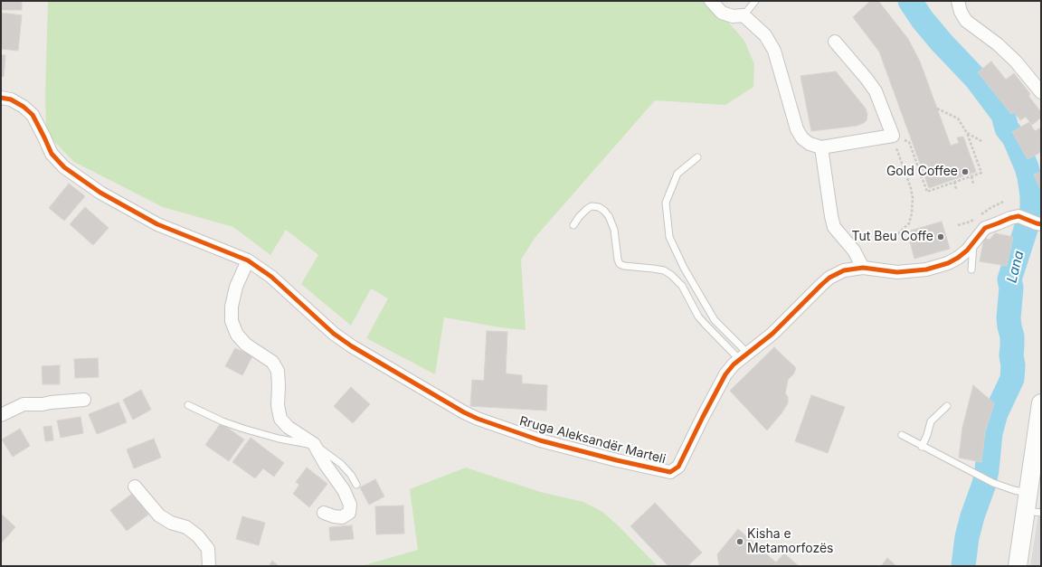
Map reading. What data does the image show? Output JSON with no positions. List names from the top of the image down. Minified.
{"streets":{"street":["Rruga Aleksandër Marteli"]},"water":["Lana"],"places":["Gold Coffee","Tut Beu Coffe","Kisha e Metamorfozës"]}
